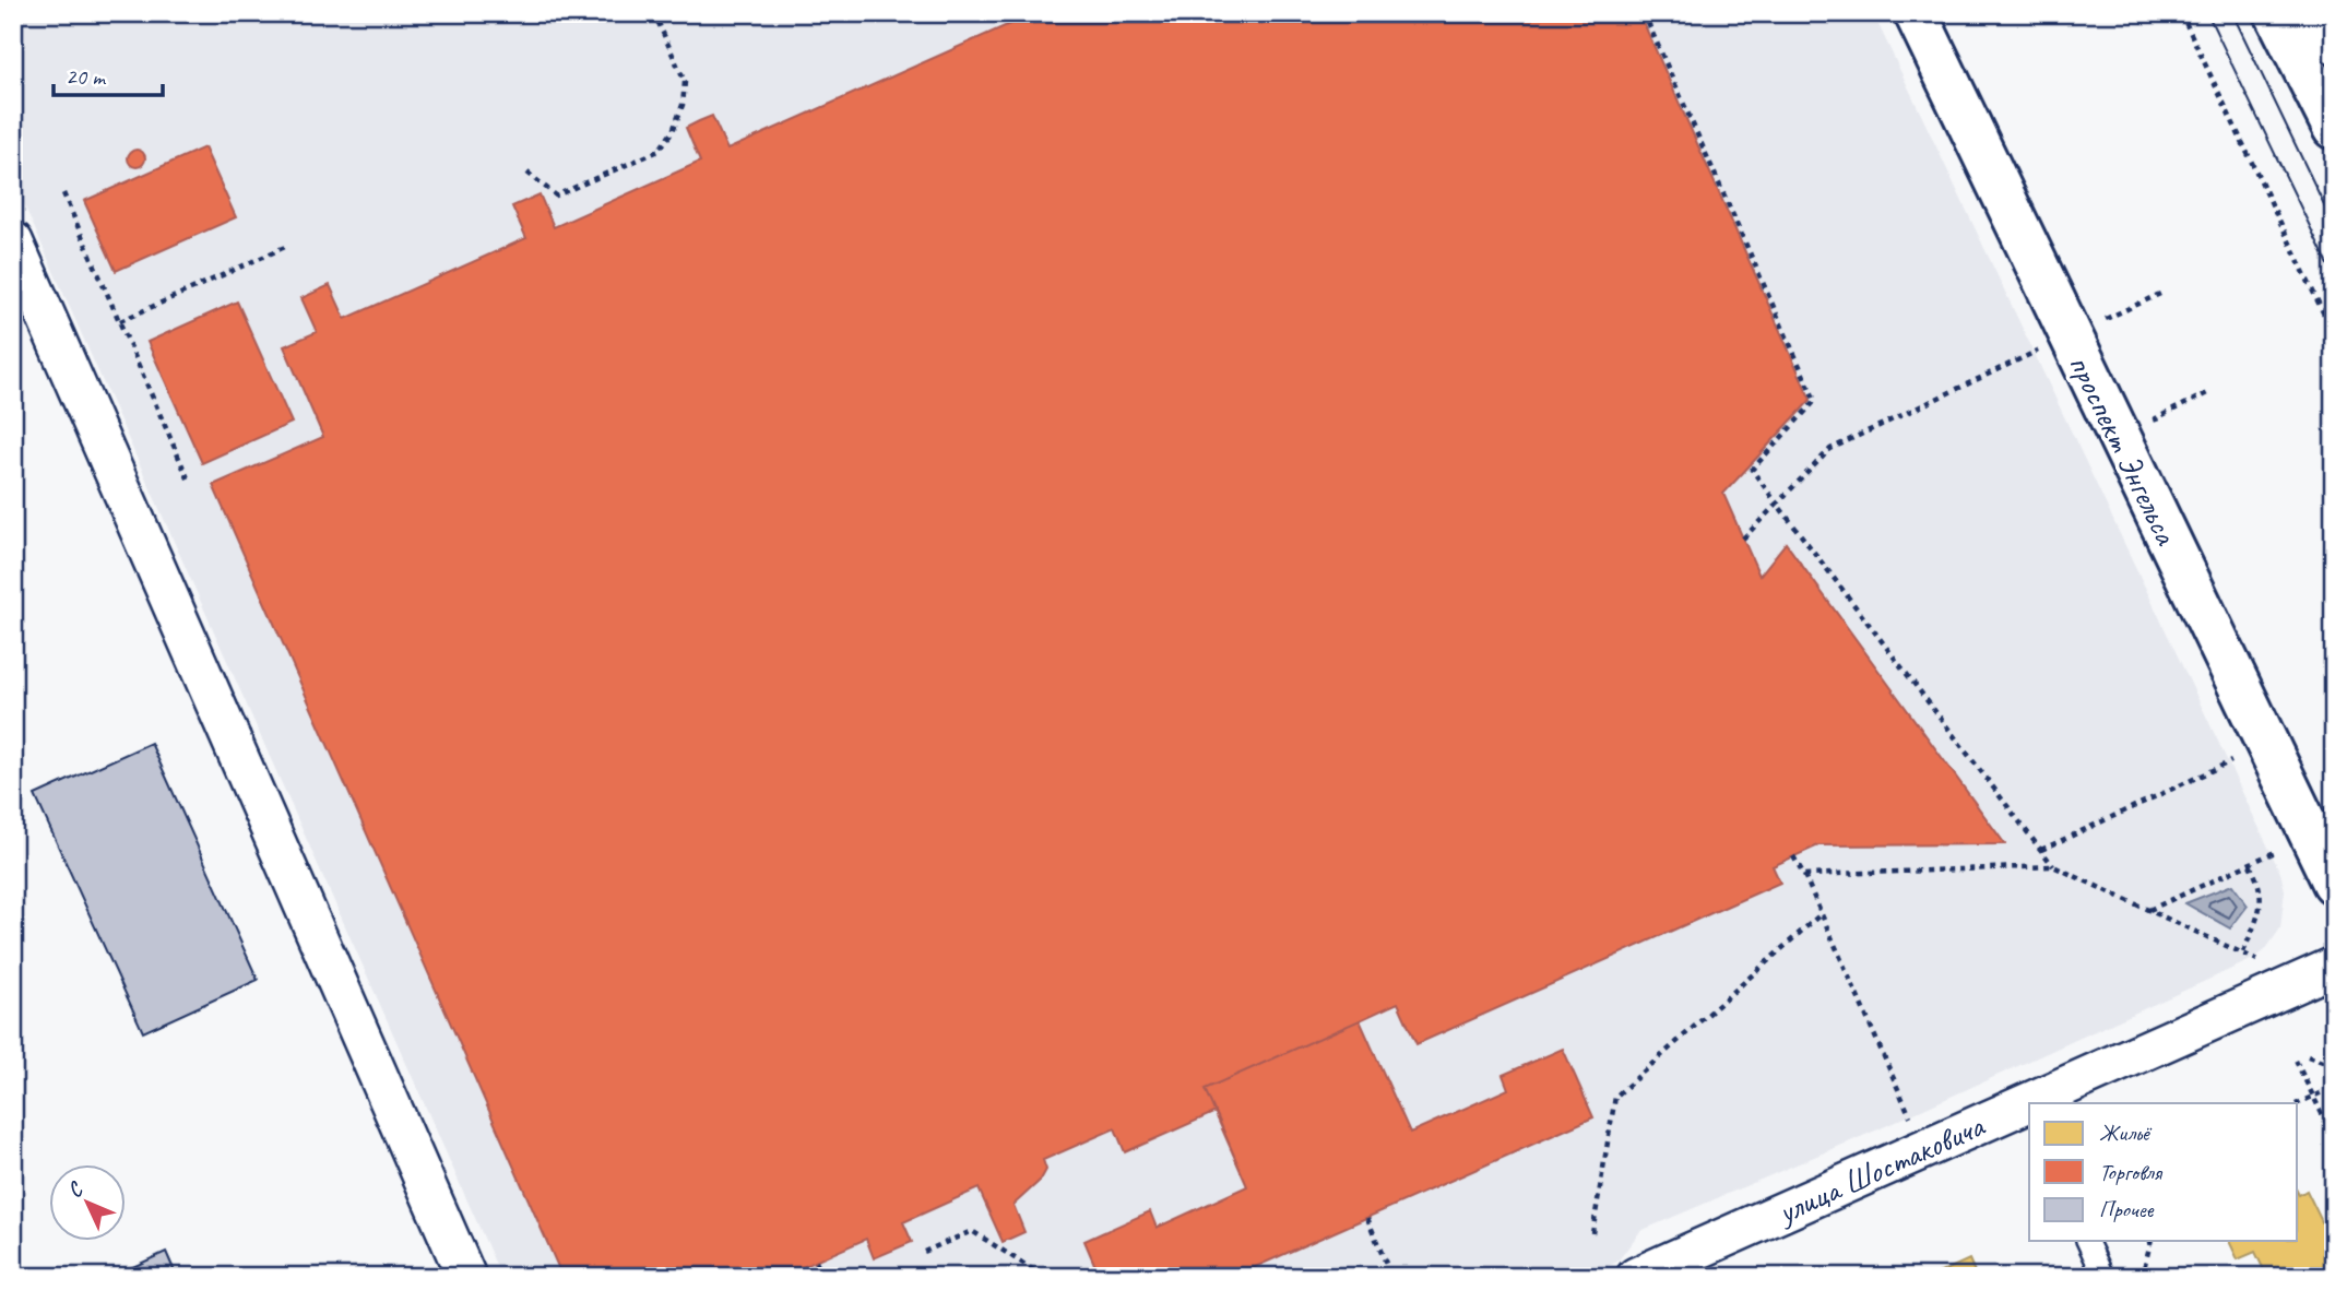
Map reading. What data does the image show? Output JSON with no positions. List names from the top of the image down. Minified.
{"streets":{"main road":["проспект Энгельса"],"street":["улица Шостаковича"]},"legend":["Жильё","Торговля","Прочее"],"scale_bar":"20 m","north":"top left"}
